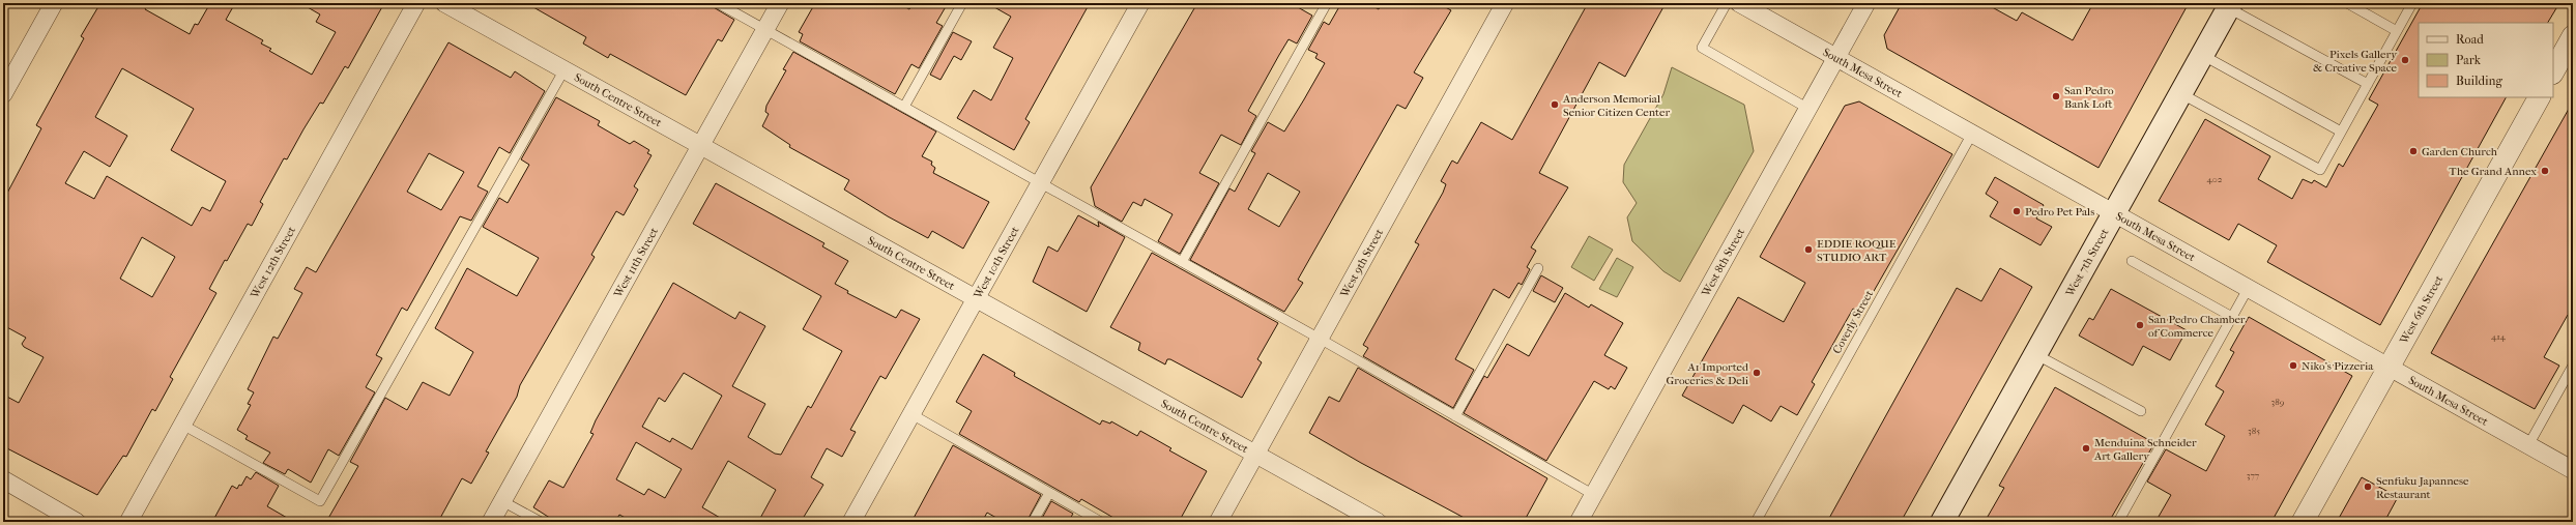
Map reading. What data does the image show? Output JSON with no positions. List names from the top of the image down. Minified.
{"streets":{"main road":["West 7th Street"],"street":["South Mesa Street","South Centre Street","West 10th Street","West 12th Street","West 11th Street","West 9th Street","West 8th Street","West 6th Street"],"lane":["Coverly Street"]},"crossings":[["South Mesa Street","West 7th Street"],["South Mesa Street","West 8th Street"],["South Mesa Street","West 6th Street"],["South Mesa Street","Coverly Street"],["South Centre Street","West 10th Street"],["South Centre Street","West 11th Street"],["South Centre Street","West 9th Street"]],"places":["Pixels Gallery & Creative Space","San Pedro Bank Loft","Anderson Memorial Senior Citizen Center","Garden Church","The Grand Annex","Pedro Pet Pals","EDDIE ROQUE STUDIO ART","San Pedro Chamber of Commerce","Niko's Pizzeria","A1 Imported Groceries & Deli","Menduina Schneider Art Gallery","Senfuku Japannese Restaurant"],"house_numbers":["402","414","389","385","377"],"legend":["Road","Park","Building"]}
